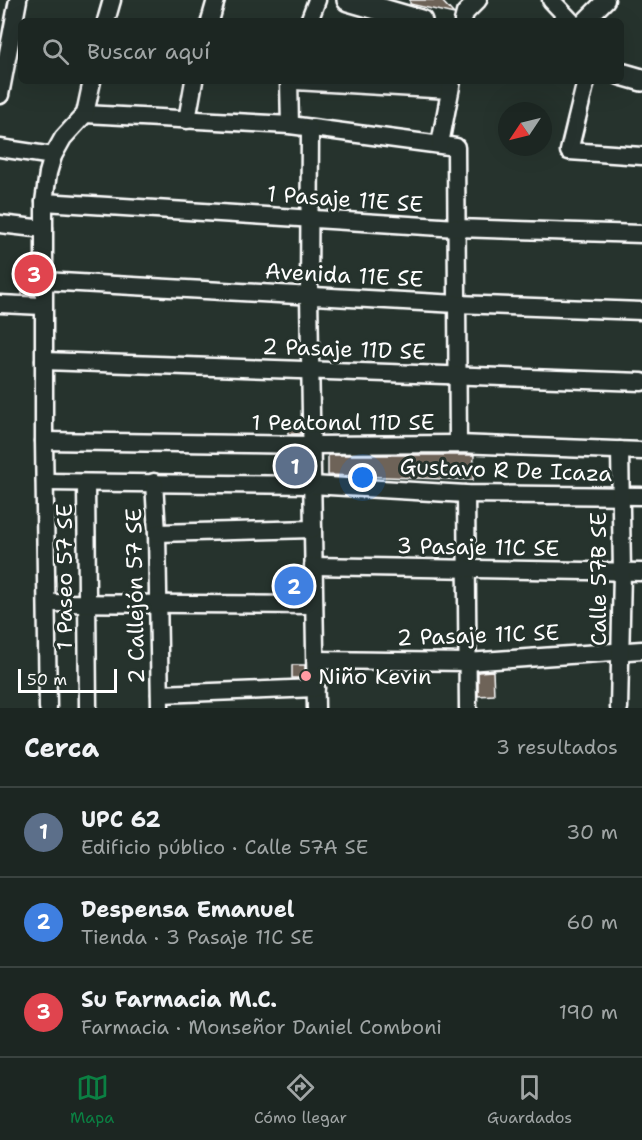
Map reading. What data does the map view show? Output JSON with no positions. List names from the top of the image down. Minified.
{"streets":{"street":["1 Pasaje 11E SE","Avenida 11E SE","2 Pasaje 11D SE","1 Peatonal 11D SE","Gustavo R De Icaza","3 Pasaje 11C SE","1 Paseo 57 SE","Calle 57B SE","2 Callejón 57 SE","2 Pasaje 11C SE"]},"crossings":[["1 Peatonal 11D SE","Calle 57B SE"],["Gustavo R De Icaza","1 Paseo 57 SE"],["Gustavo R De Icaza","Calle 57B SE"],["Gustavo R De Icaza","2 Callejón 57 SE"],["3 Pasaje 11C SE","Calle 57B SE"],["Calle 57B SE","2 Pasaje 11C SE"]],"places":["Niño Kevin"],"scale_bar":"50 m","north":"bottom left","page":{"search":"Buscar aquí","pins":["3","1","2"],"scale":"50 m","heading":["Cerca","3 resultados"],"list":[{"mark":"1","name":"UPC 62","note":"Edificio público · Calle 57A SE","value":"30 m"},{"mark":"2","name":"Despensa Emanuel","note":"Tienda · 3 Pasaje 11C SE","value":"60 m"},{"mark":"3","name":"Su Farmacia M.C.","note":"Farmacia · Monseñor Daniel Comboni","value":"190 m"}],"nav":["Mapa","Cómo llegar","Guardados"]}}
